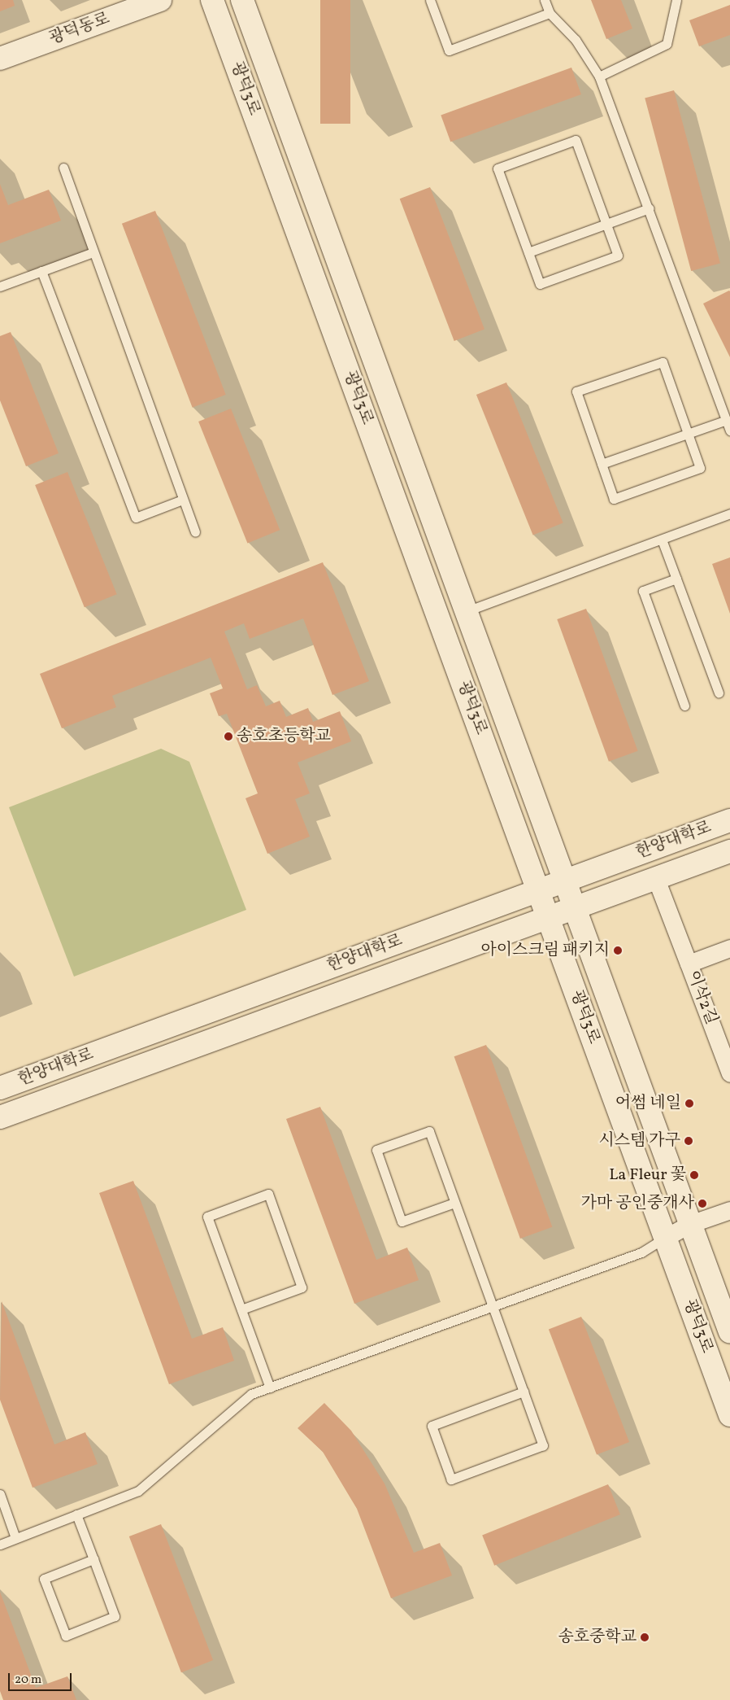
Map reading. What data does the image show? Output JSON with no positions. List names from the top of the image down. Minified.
{"streets":{"street":["광덕동로","광덕3로","한양대학로","이삭2길"]},"crossings":[["광덕3로","한양대학로"]],"places":["송호초등학교","아이스크림 패키지","어썸 네일","시스템 가구","La Fleur 꽃","가마 공인중개사","송호중학교"],"scale_bar":"20 m"}
